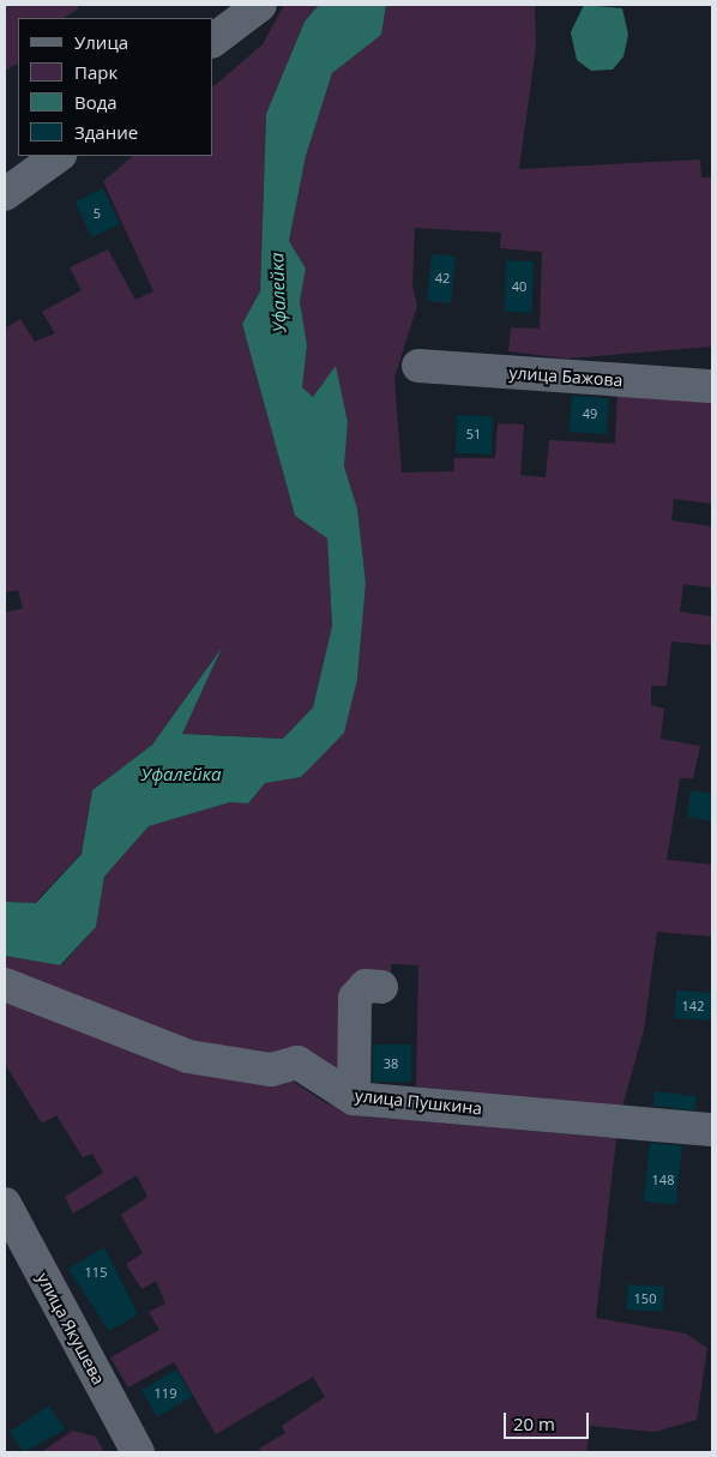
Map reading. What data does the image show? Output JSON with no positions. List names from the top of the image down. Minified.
{"streets":{"street":["улица Бажова","улица Пушкина","улица Якушева"]},"water":["Уфалейка"],"house_numbers":["5","42","40","49","51","142","38","148","115","150","119"],"legend":["Улица","Парк","Вода","Здание"],"scale_bar":"20 m"}
